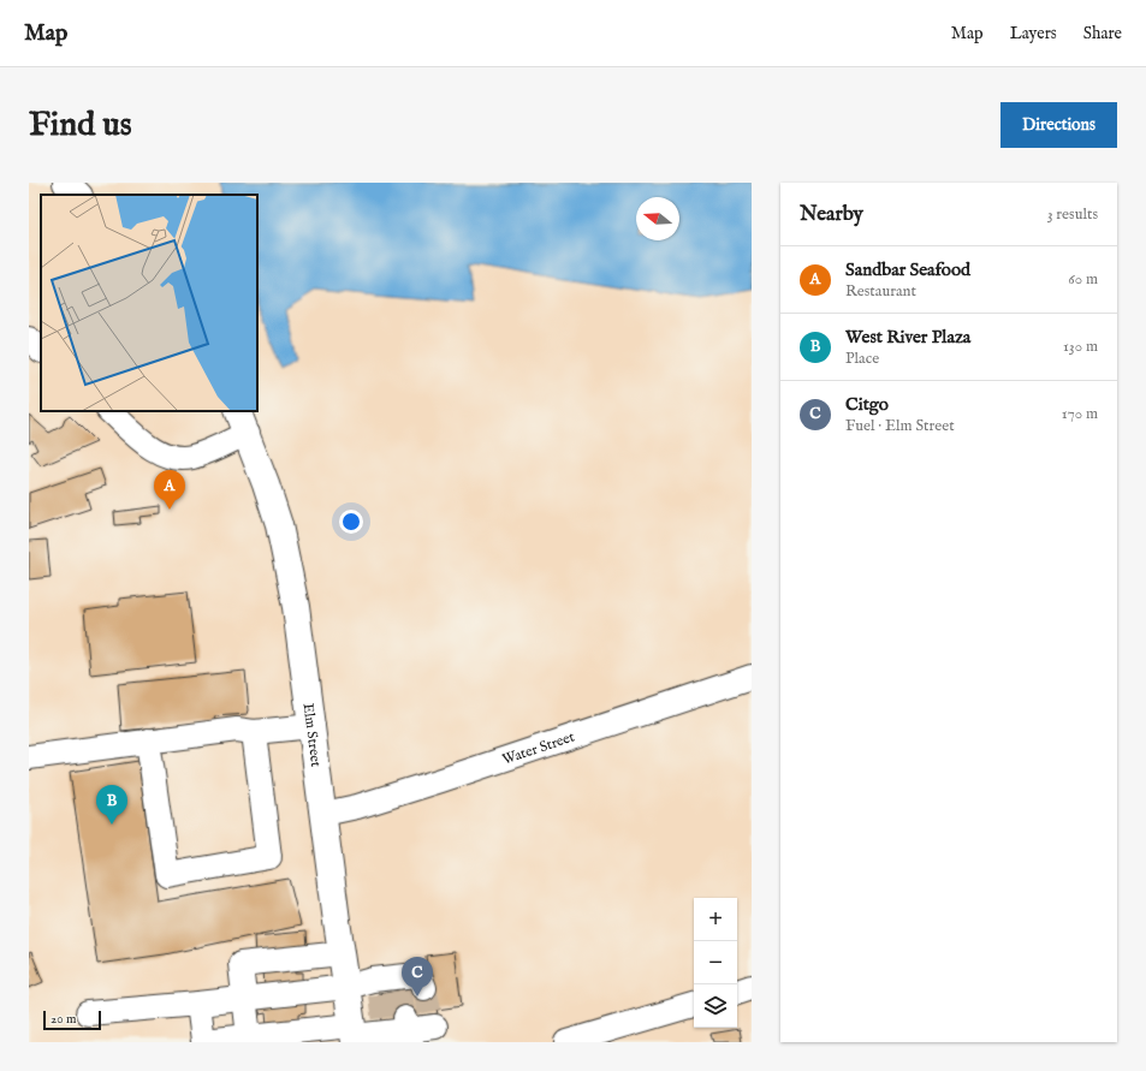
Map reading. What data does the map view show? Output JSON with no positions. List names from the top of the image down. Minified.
{"streets":{"main road":["Elm Street"],"street":["Water Street"]},"crossings":[["Elm Street","Water Street"]],"scale_bar":"20 m","north":"left","page":{"header":"Map","nav":["Map","Layers","Share"],"buttons":"Directions","title":"Find us","heading":["Nearby","3 results"],"list":[{"mark":"A","name":"Sandbar Seafood","note":"Restaurant","value":"60 m"},{"mark":"B","name":"West River Plaza","note":"Place","value":"130 m"},{"mark":"C","name":"Citgo","note":"Fuel · Elm Street","value":"170 m"}],"pins":["A","B","C"],"map_buttons":["+","−"],"scale":"20 m"}}
